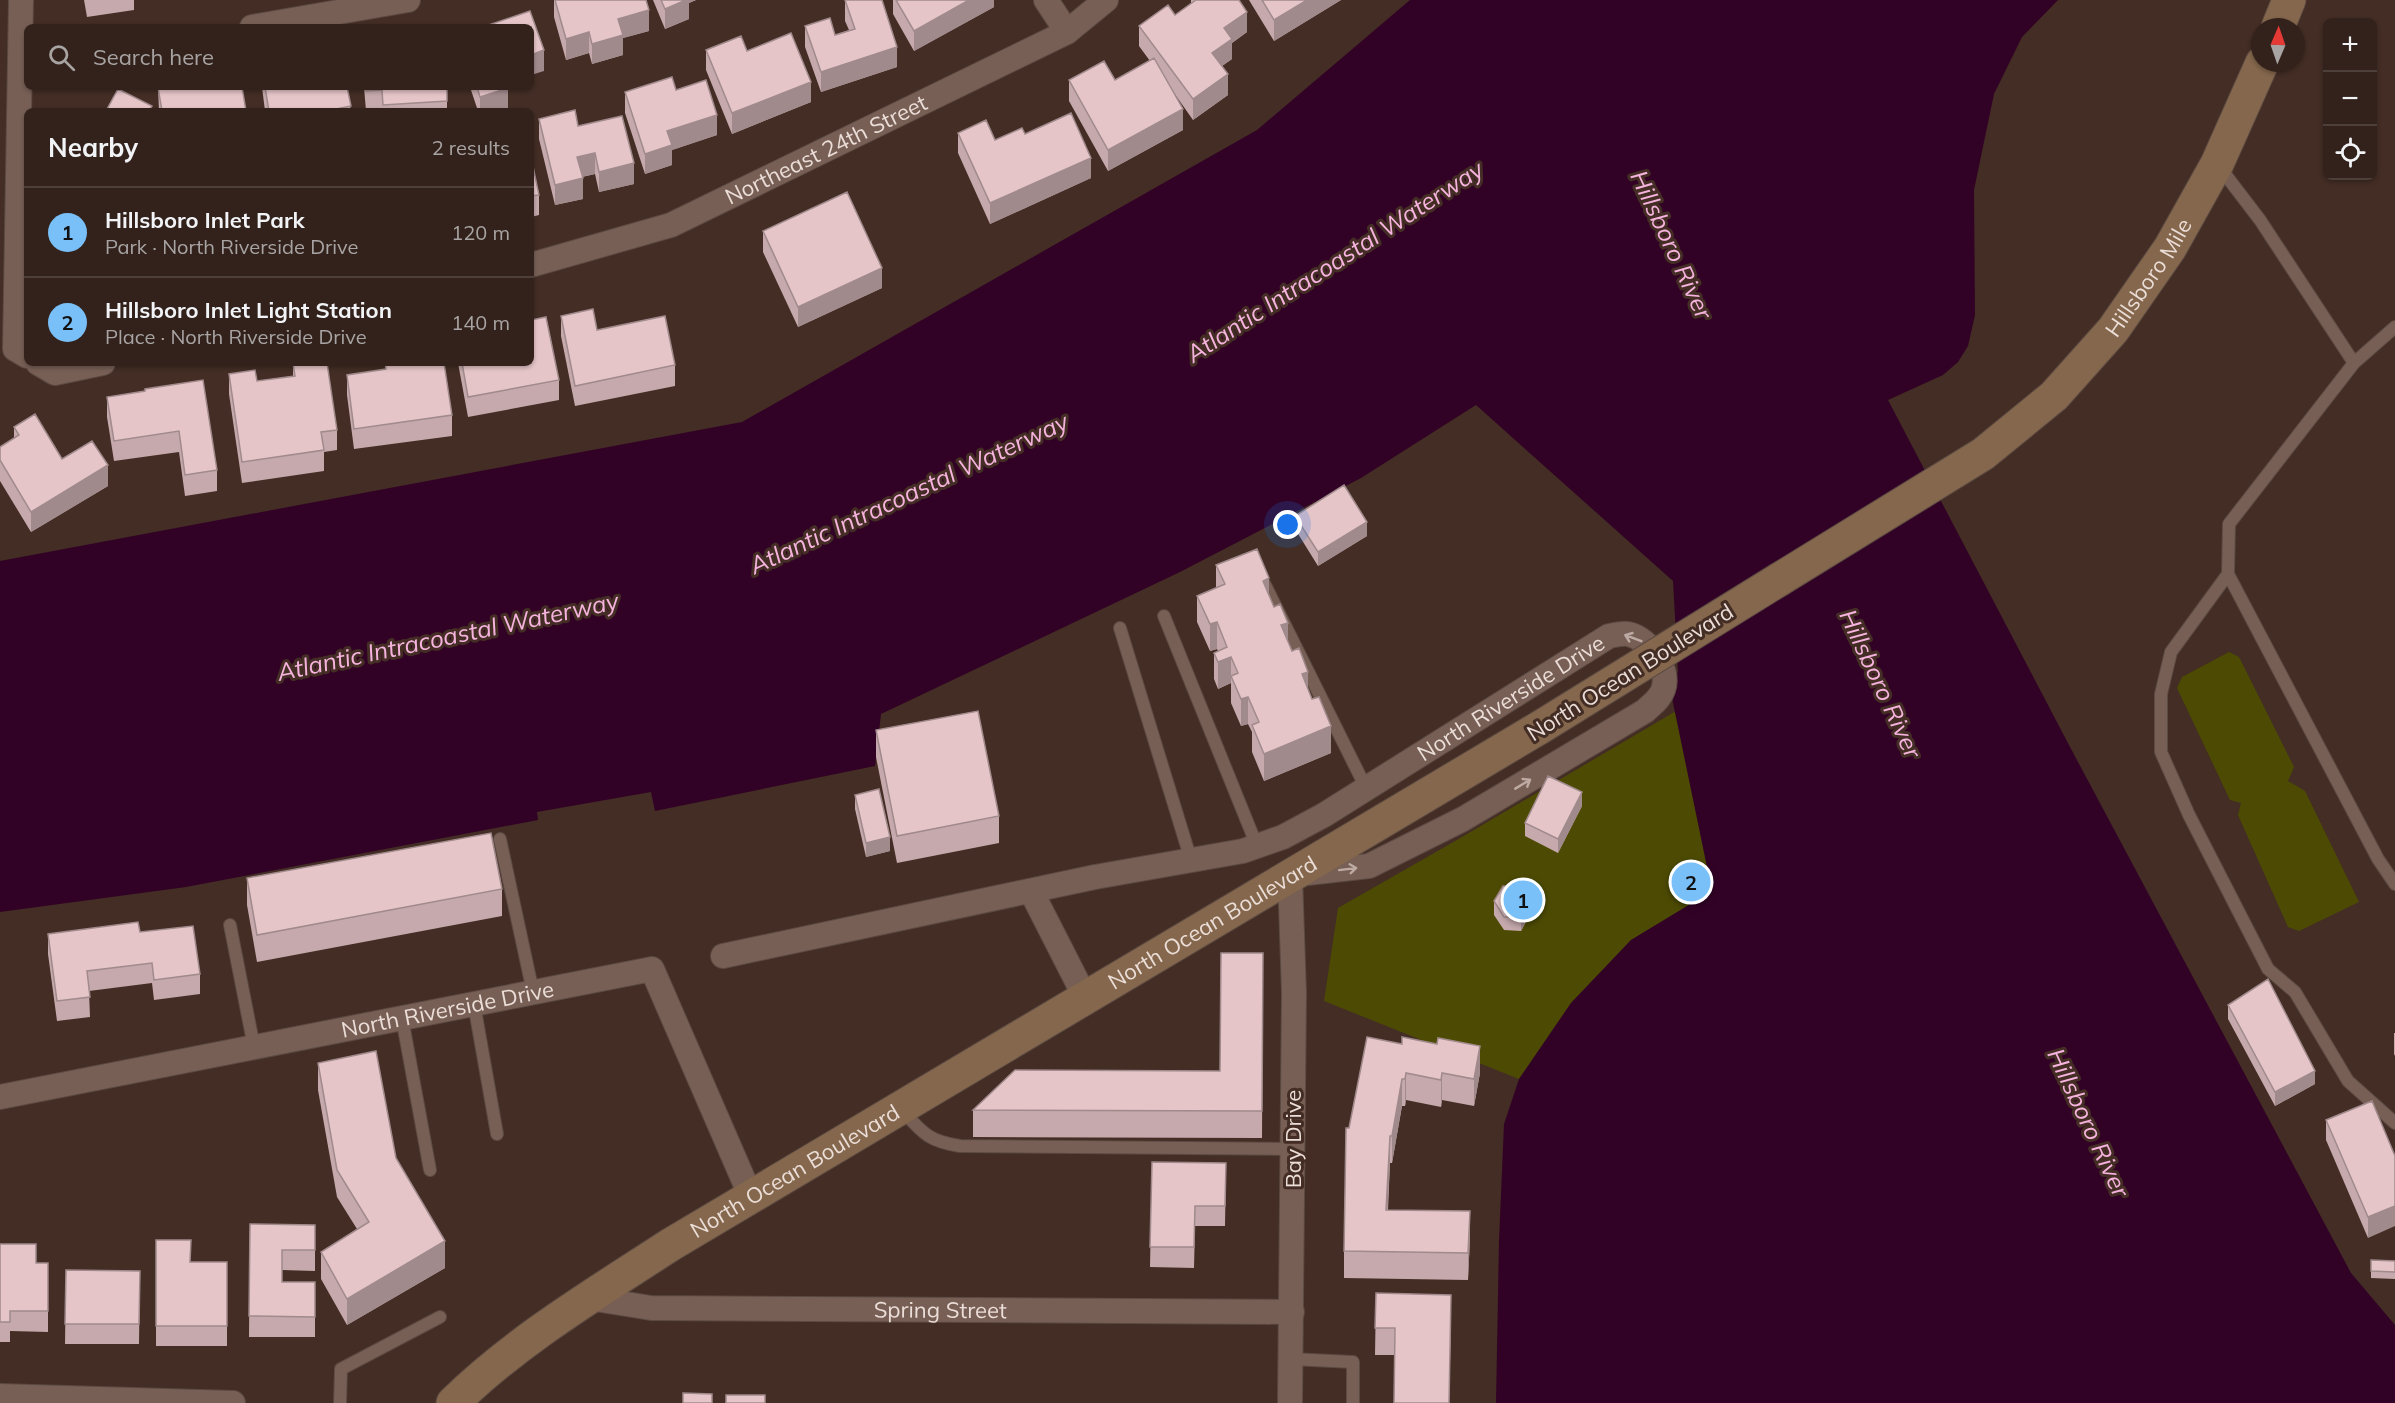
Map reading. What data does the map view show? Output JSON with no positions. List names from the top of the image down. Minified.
{"streets":{"main road":["Hillsboro Mile","North Ocean Boulevard"],"street":["Northeast 24th Street","North Riverside Drive","Bay Drive","Spring Street"]},"crossings":[["Hillsboro Mile","North Ocean Boulevard"],["North Ocean Boulevard","North Riverside Drive"],["North Ocean Boulevard","Bay Drive"],["North Ocean Boulevard","Spring Street"],["North Riverside Drive","Bay Drive"],["Bay Drive","Spring Street"]],"water":["Hillsboro River","Atlantic Intracoastal Waterway"],"north":"top","page":{"map_buttons":["+","−"],"search":"Search here","heading":["Nearby","2 results"],"list":[{"mark":"1","name":"Hillsboro Inlet Park","note":"Park · North Riverside Drive","value":"120 m"},{"mark":"2","name":"Hillsboro Inlet Light Station","note":"Place · North Riverside Drive","value":"140 m"}],"pins":["2","1"]}}
